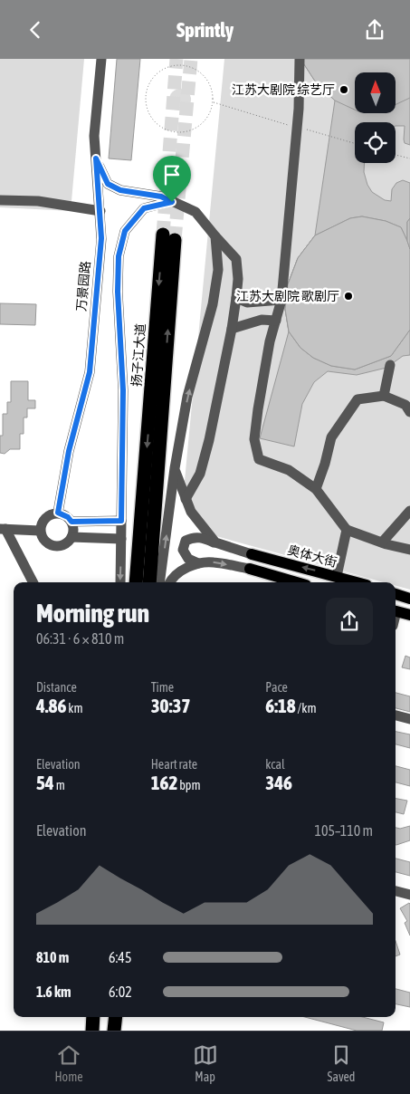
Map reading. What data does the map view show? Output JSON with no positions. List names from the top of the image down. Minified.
{"streets":{"highway":["扬子江大道"],"main road":["奥体大街"],"street":["万景园路"]},"places":["江苏大剧院 综艺厅","江苏大剧院 歌剧厅"],"north":"top","page":{"header":"Sprintly","heading":["Morning run","06:31 · 6 × 810 m"],"stats":[["Distance","4.86 km"],["Time","30:37"],["Pace","6:18 /km"],["Elevation","54 m"],["Heart rate","162 bpm"],["kcal","346"]],"chart":["Elevation","105–110 m"],"list":[{"name":"810 m","note":"6:45"},{"name":"1.6 km","note":"6:02"}],"tabs":["Home","Map","Saved"]}}
